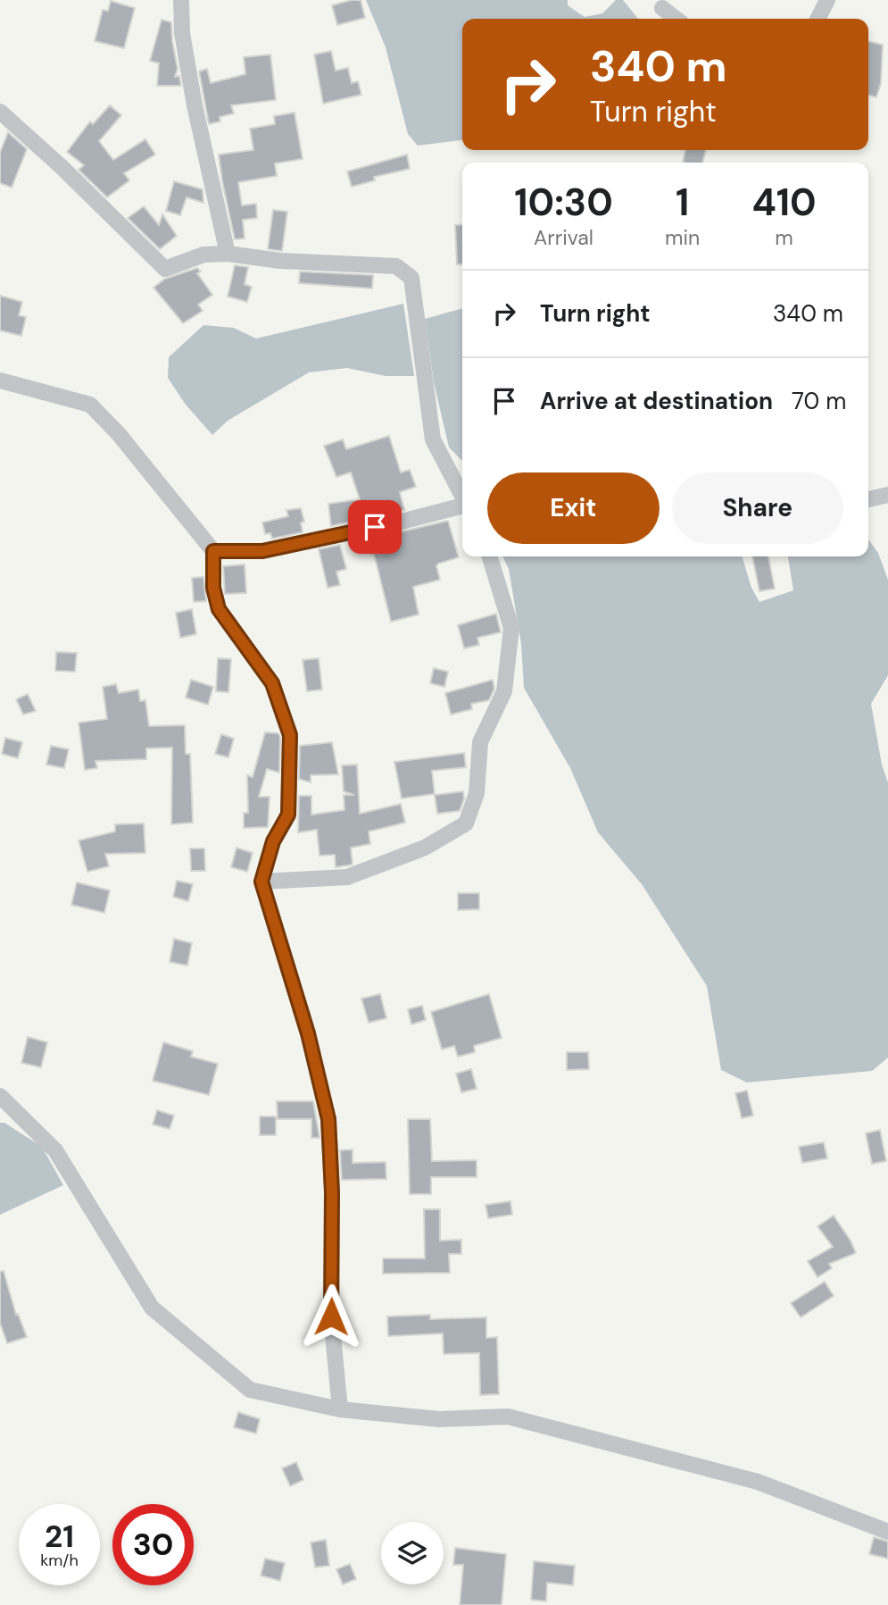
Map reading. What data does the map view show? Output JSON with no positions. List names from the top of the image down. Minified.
{"page":{"turn":["340 m","Turn right"],"eta":["10:30","Arrival","1","min","410","m"],"list":[{"name":"Turn right","value":"340 m"},{"name":"Arrive at destination","value":"70 m"}],"buttons":["Exit","Share"],"speed":"21 km/h","limit":"30"}}
